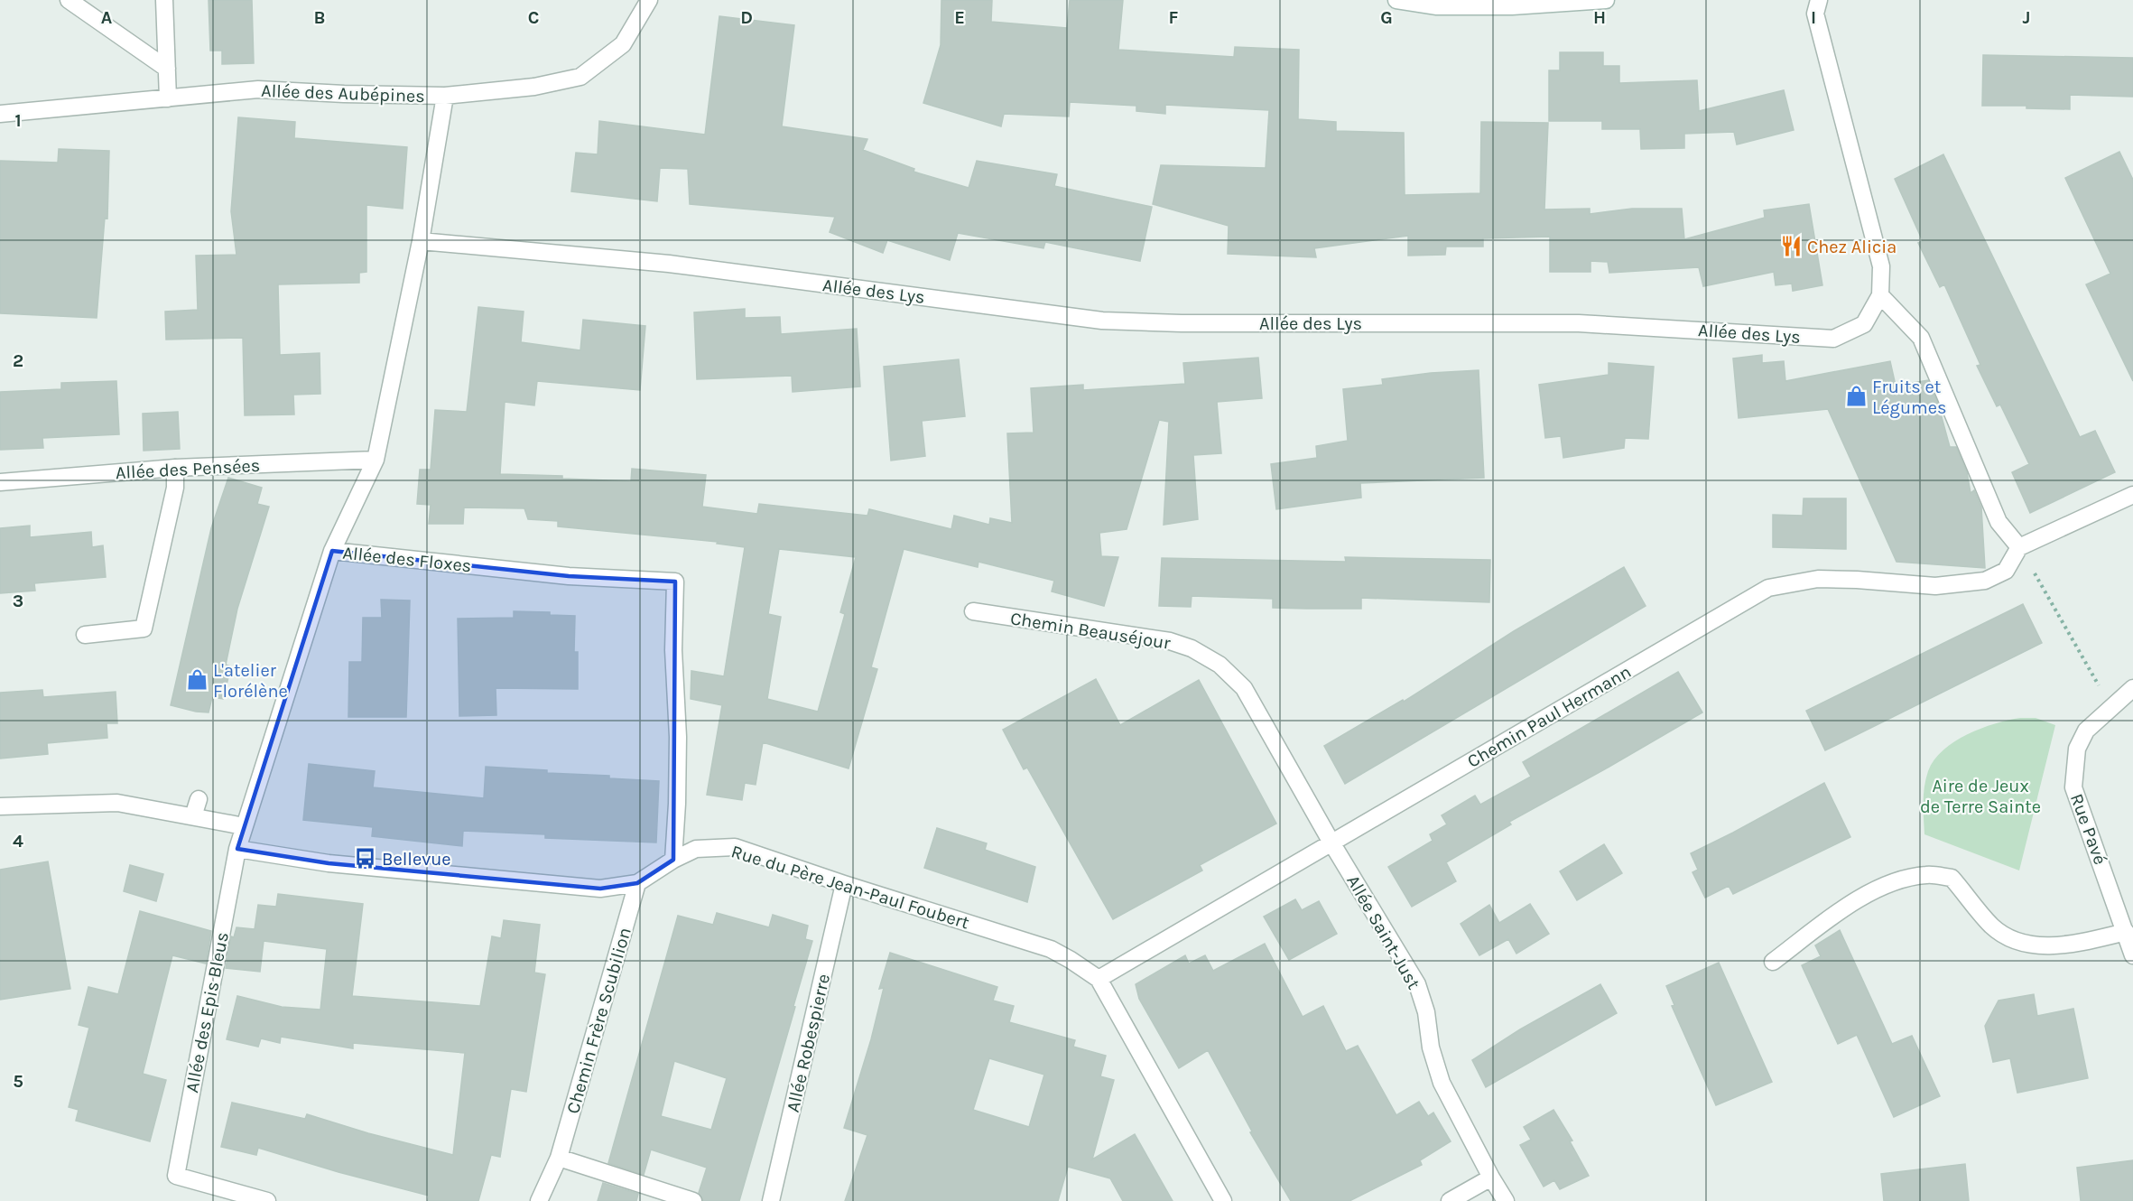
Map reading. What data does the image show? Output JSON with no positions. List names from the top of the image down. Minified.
{"streets":{"street":["Allée des Aubépines","Allée des Lys","Allée des Pensées","Allée des Floxes","Chemin Beauséjour","Chemin Paul Hermann","Rue Pavé","Rue du Père Jean-Paul Foubert","Allée Saint-Just","Allée des Epis Bleus","Chemin Frère Scubilion","Allée Robespierre"]},"crossings":[["Allée des Aubépines","Allée des Floxes"],["Allée des Lys","Allée des Floxes"],["Allée des Pensées","Allée des Floxes"],["Allée des Floxes","Rue du Père Jean-Paul Foubert"],["Chemin Beauséjour","Chemin Paul Hermann"],["Chemin Beauséjour","Allée Saint-Just"],["Chemin Paul Hermann","Rue du Père Jean-Paul Foubert"],["Chemin Paul Hermann","Allée Saint-Just"],["Rue du Père Jean-Paul Foubert","Allée des Epis Bleus"],["Rue du Père Jean-Paul Foubert","Chemin Frère Scubilion"],["Rue du Père Jean-Paul Foubert","Allée Robespierre"]],"parks":["Aire de Jeux de Terre Sainte"],"places":{"restaurant":["Chez Alicia"],"shop":["Fruits et Légumes","L'atelier Florélène"],"bus stop":["Bellevue"]},"grid":{"columns":["A","B","C","D","E","F","G","H","I","J"],"rows":["1","2","3","4","5"]}}
